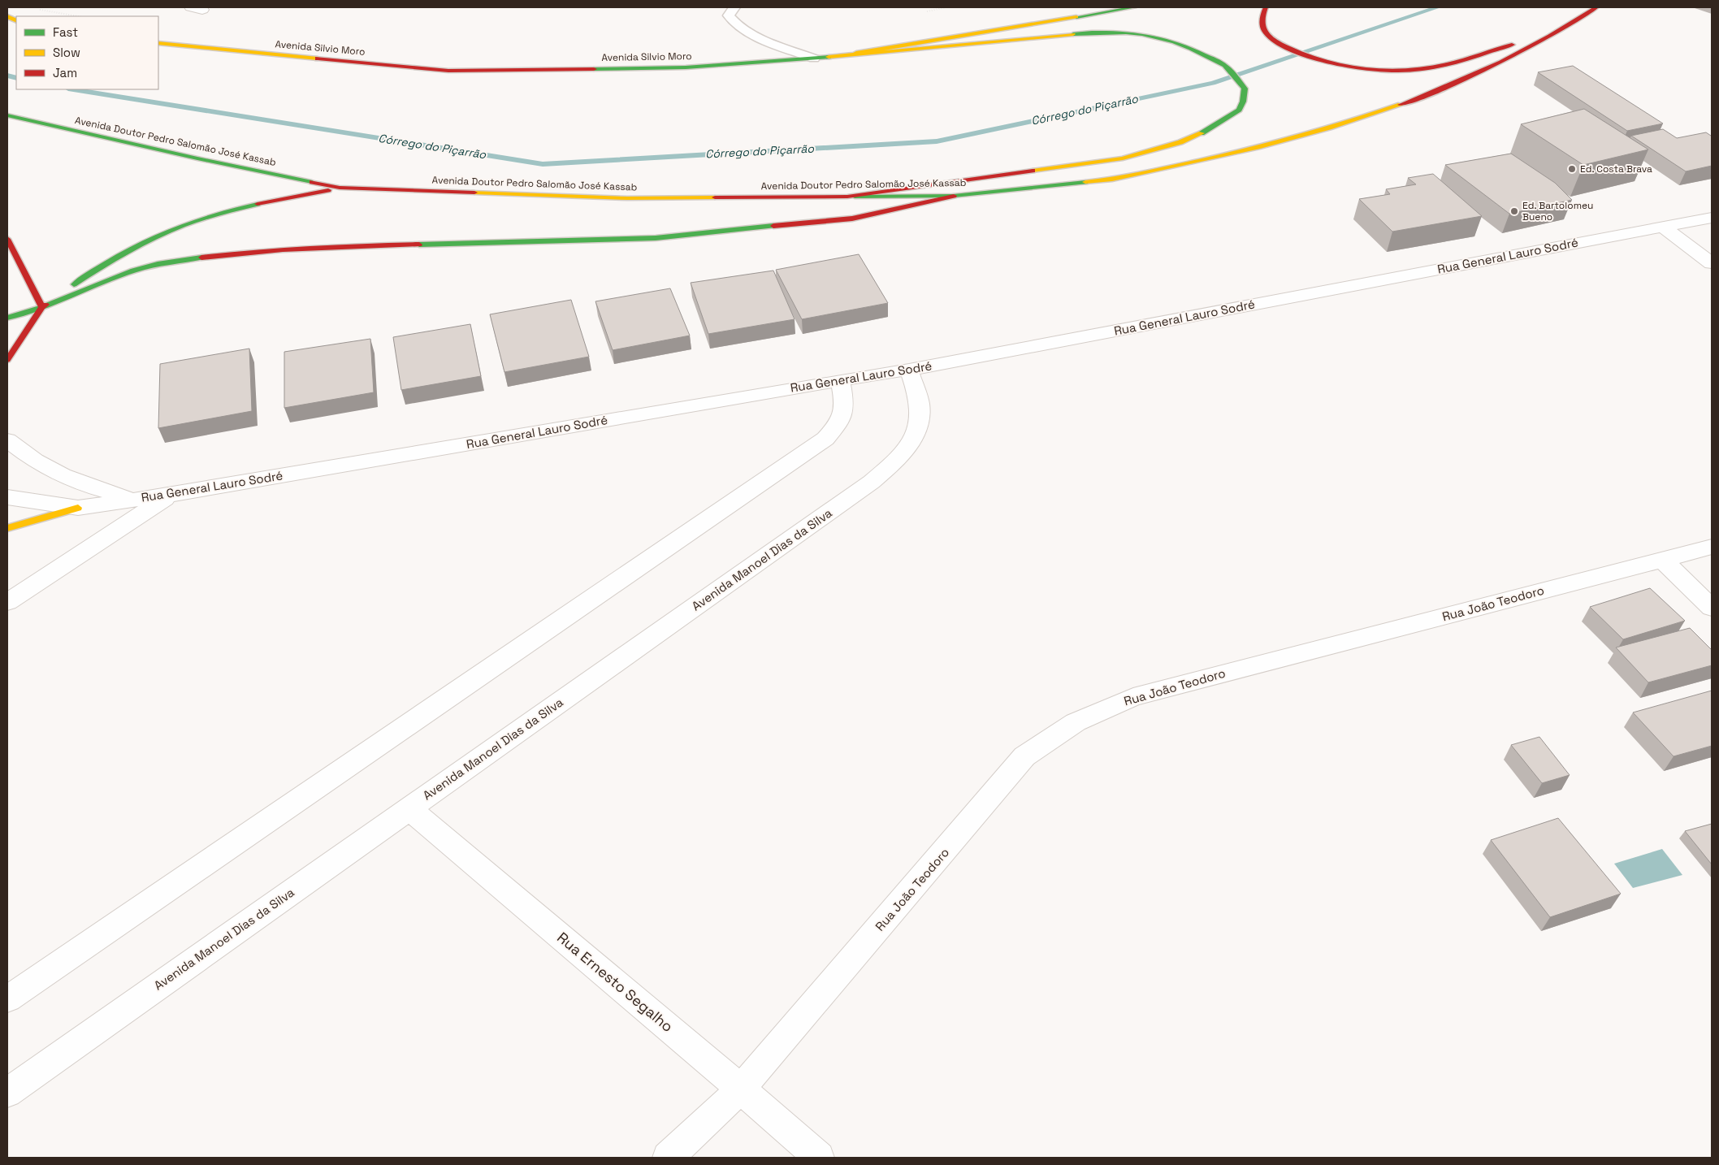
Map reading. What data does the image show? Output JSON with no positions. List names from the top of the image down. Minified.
{"streets":{"main road":["Avenida Silvio Moro","Avenida Doutor Pedro Salomão José Kassab"],"street":["Rua General Lauro Sodré","Avenida Manoel Dias da Silva","Rua João Teodoro","Rua Ernesto Segalho"]},"crossings":[["Rua General Lauro Sodré","Avenida Manoel Dias da Silva"],["Avenida Manoel Dias da Silva","Rua Ernesto Segalho"],["Rua João Teodoro","Rua Ernesto Segalho"]],"water":["Córrego do Piçarrão"],"places":["Ed. Costa Brava","Ed. Bartolomeu Bueno"],"legend":["Fast","Slow","Jam"]}
